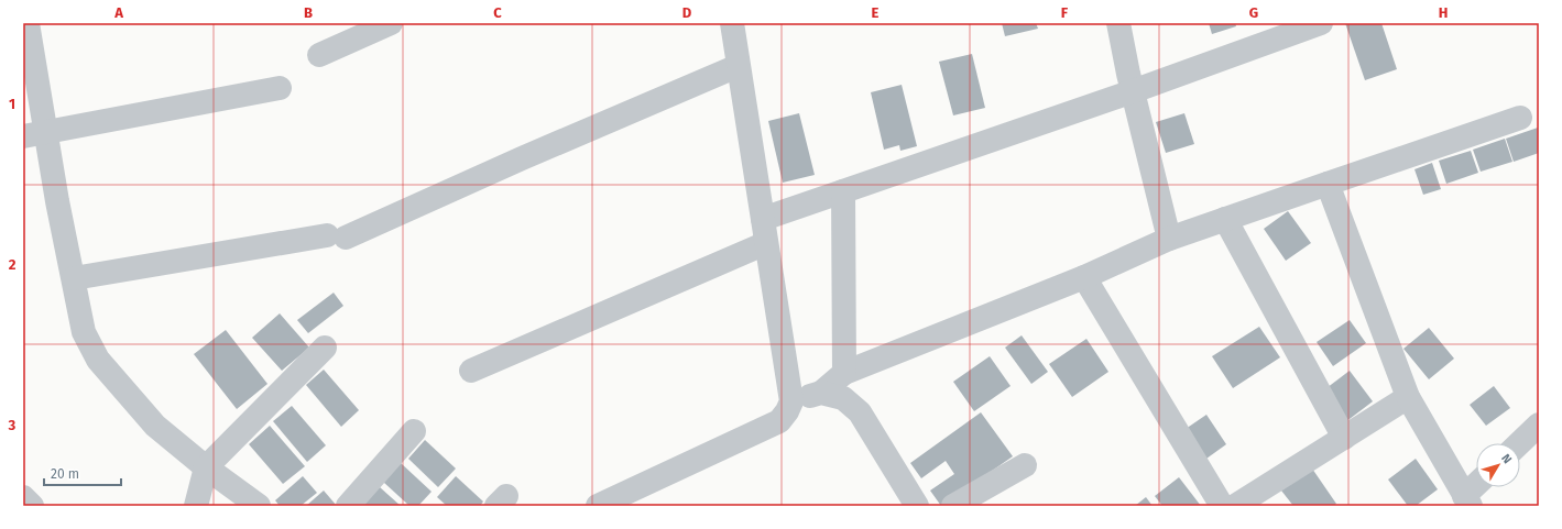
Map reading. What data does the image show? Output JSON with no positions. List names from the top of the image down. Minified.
{"scale_bar":"20 m","north":"top right","grid":{"columns":["A","B","C","D","E","F","G","H"],"rows":["1","2","3"]}}
